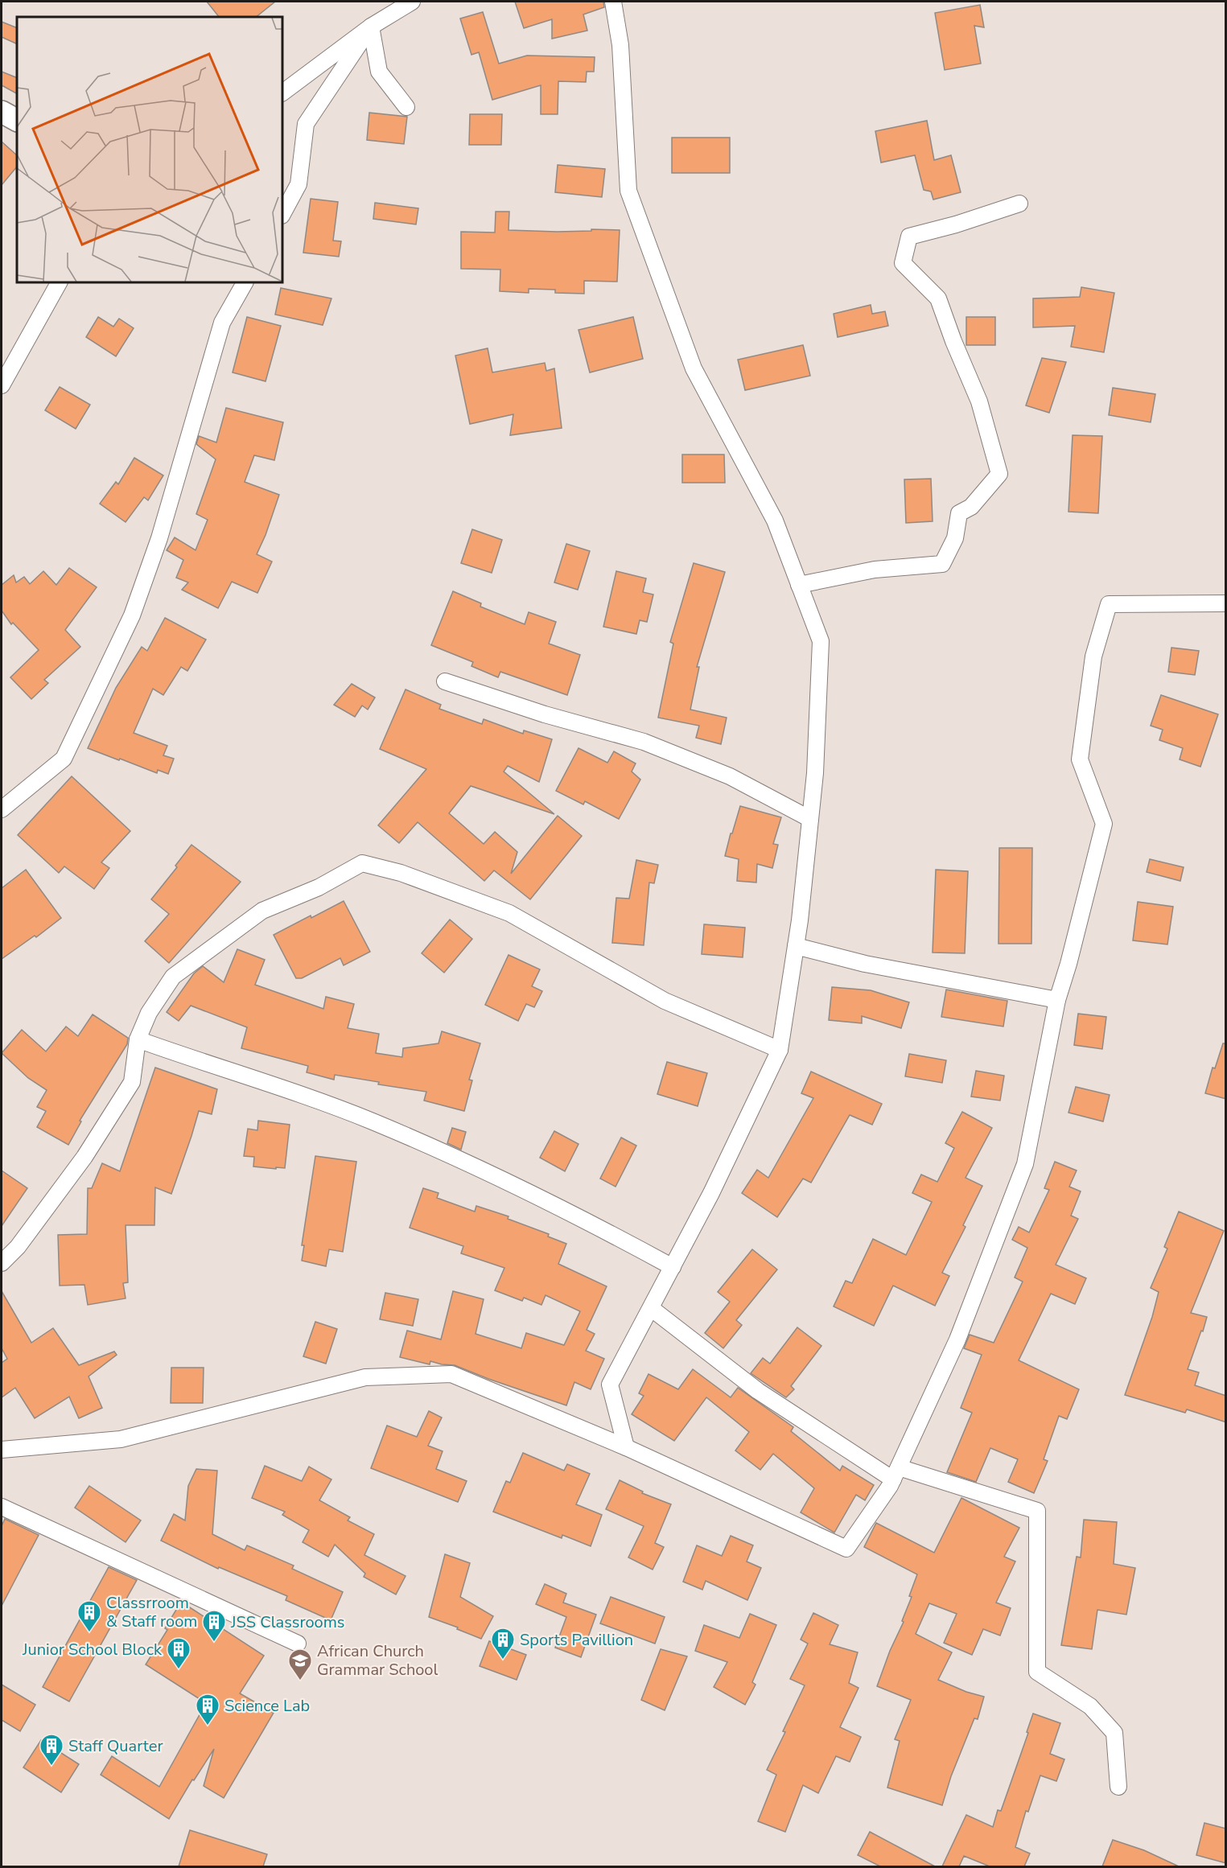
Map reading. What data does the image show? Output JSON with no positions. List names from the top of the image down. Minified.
{"places":{"building":["Classrroom & Staff room","JSS Classrooms","Sports Pavillion","Junior School Block","Science Lab","Staff Quarter"],"school or university":["African Church Grammar School"]}}
